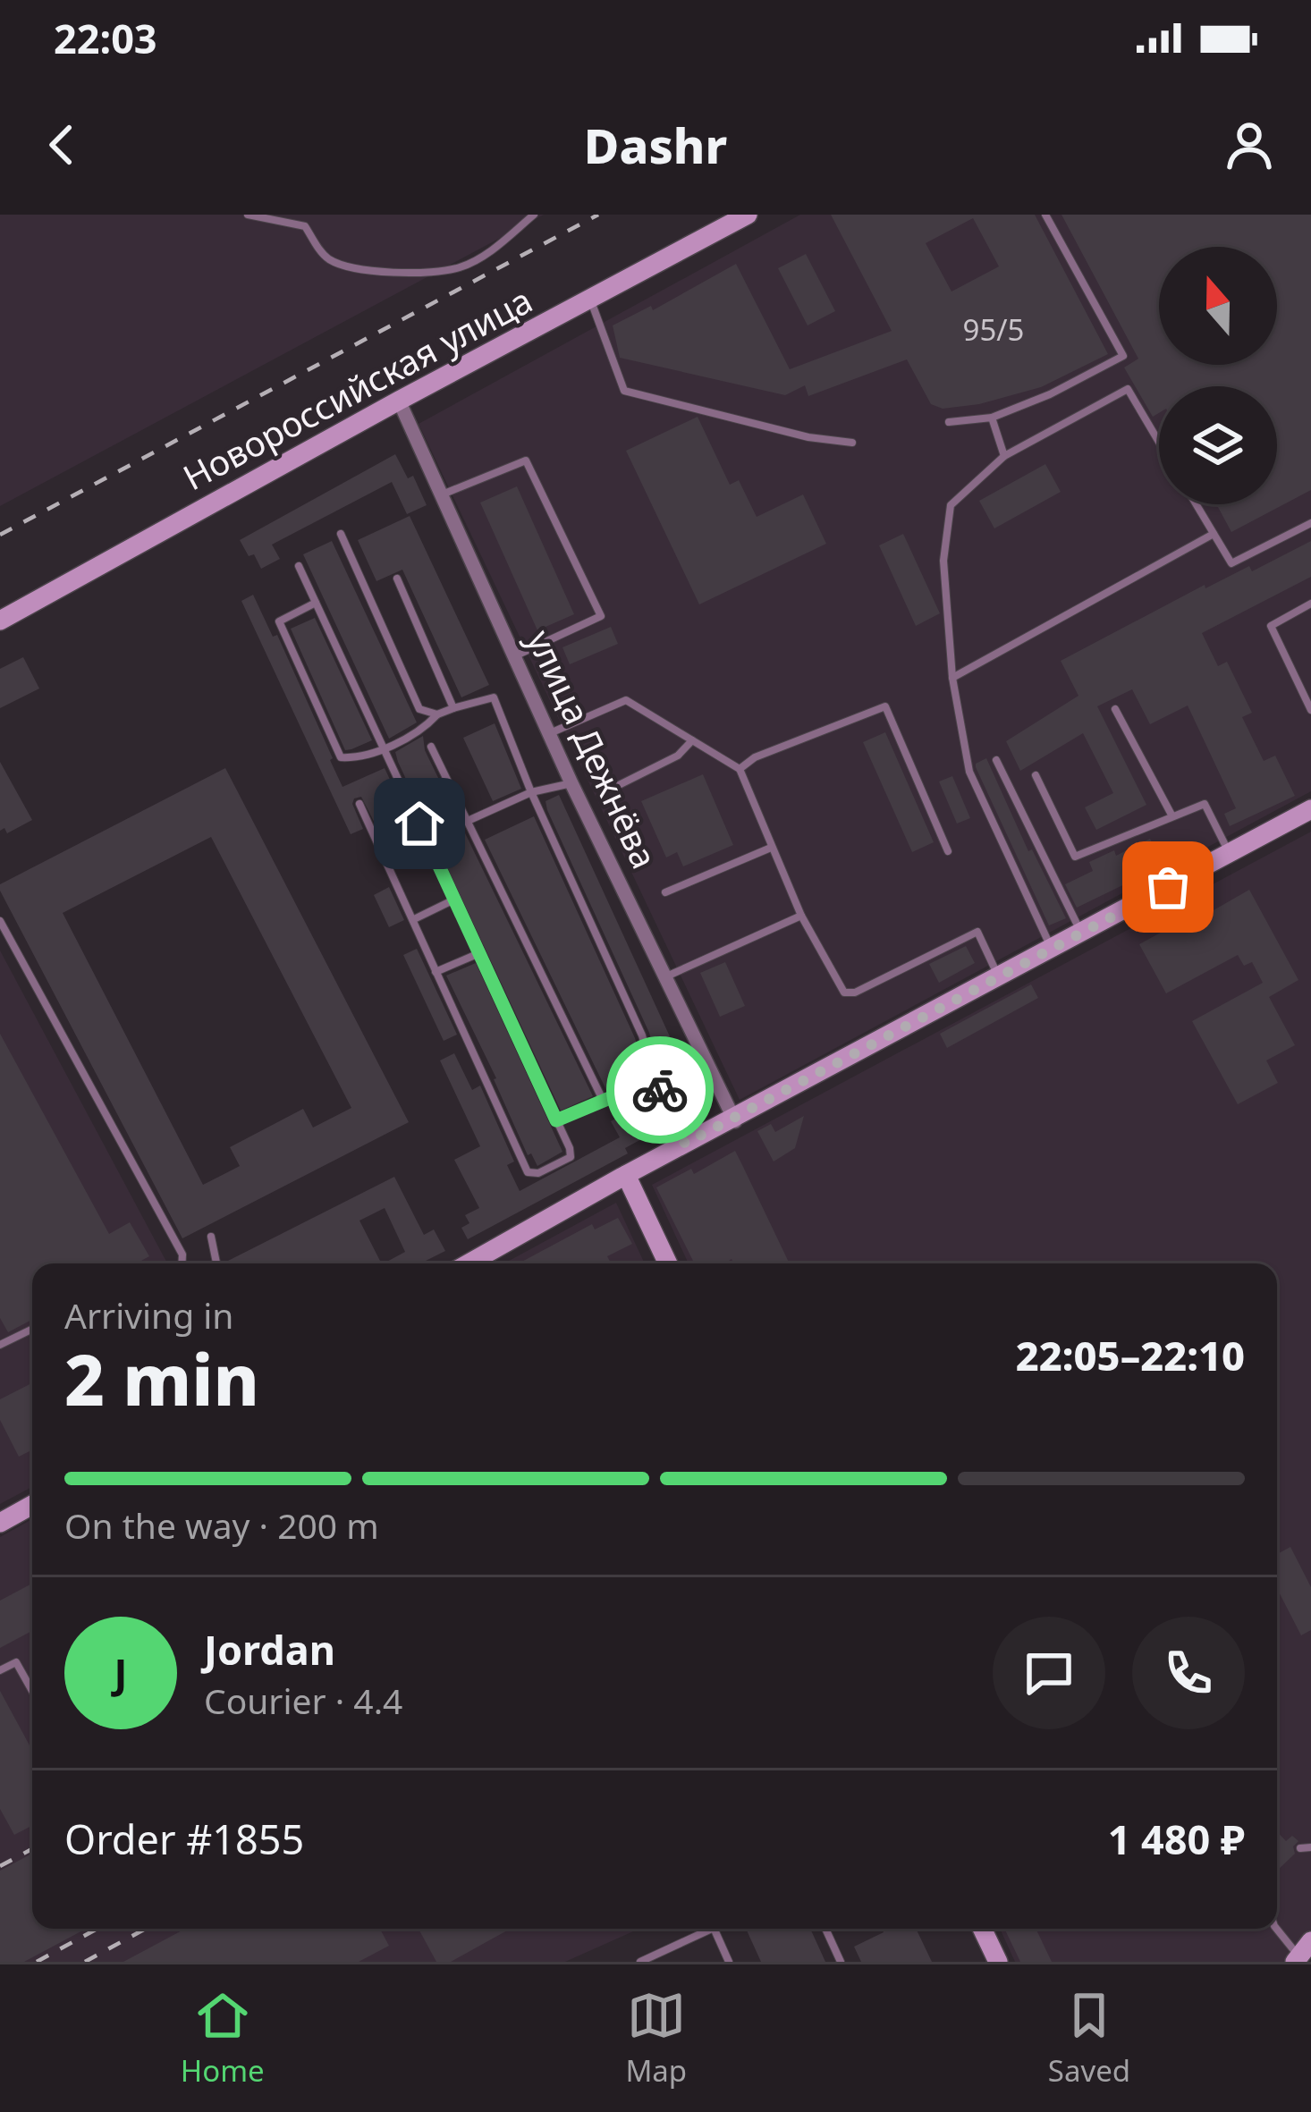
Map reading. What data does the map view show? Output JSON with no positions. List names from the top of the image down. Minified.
{"streets":{"main road":["Новороссийская улица"],"street":["улица Дежнёва"]},"crossings":[["Новороссийская улица","улица Дежнёва"]],"house_numbers":["95/5"],"north":"top","page":{"status":"22:03","header":"Dashr","heading":["2 min","Arriving in","22:05–22:10"],"panel":["Jordan","Courier · 4.4","Order #1855","1 480 ₽"],"bar":"On the way · 200 m","round":"J","tabs":["Home","Map","Saved"]}}
